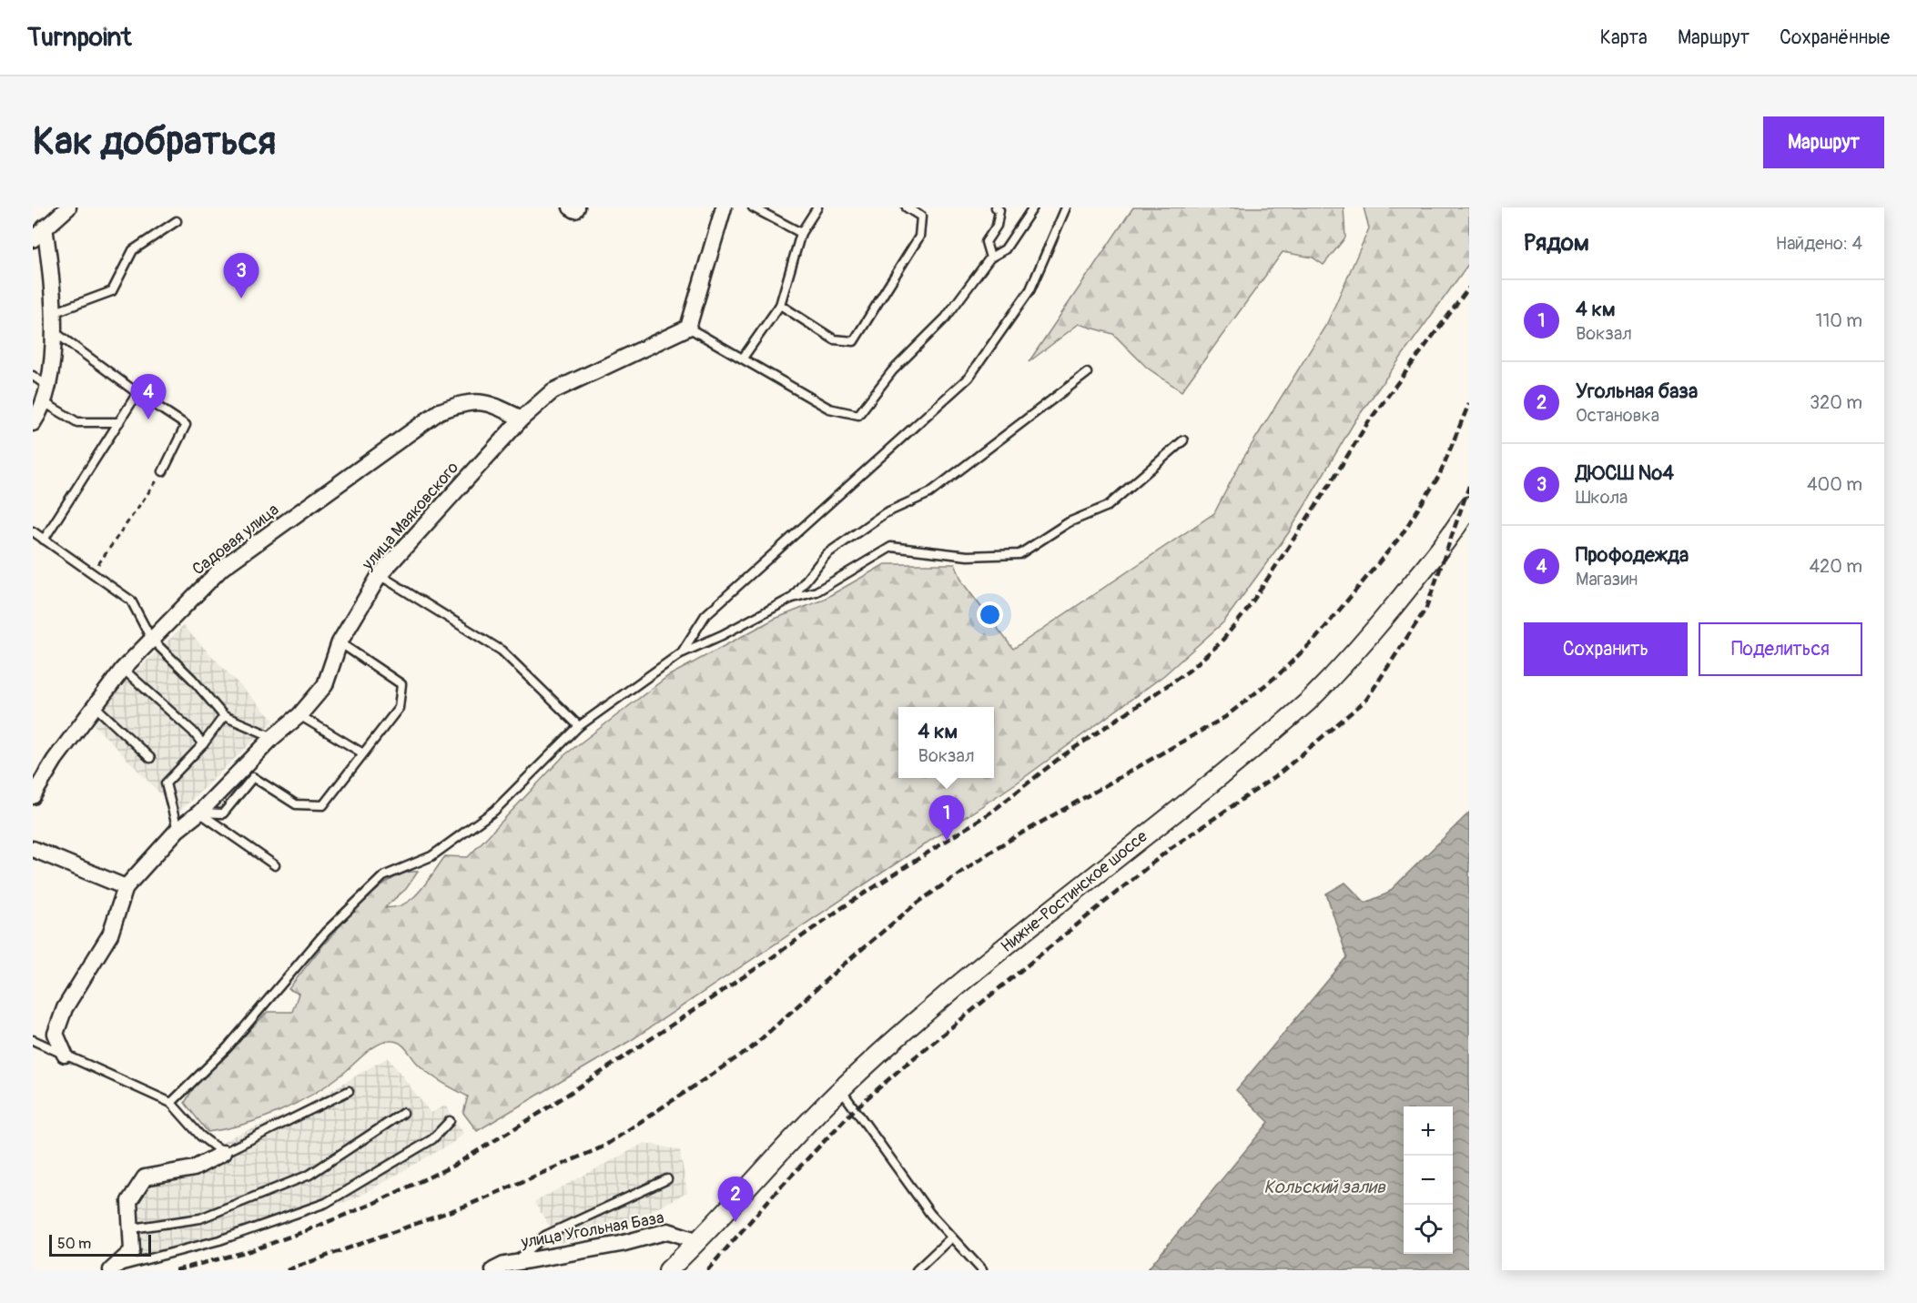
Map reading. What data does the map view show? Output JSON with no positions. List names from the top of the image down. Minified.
{"streets":{"street":["улица Маяковского","Садовая улица","Нижне-Ростинское шоссе","улица Угольная База"]},"crossings":[["улица Маяковского","Садовая улица"],["Нижне-Ростинское шоссе","улица Угольная База"]],"water":["Кольский залив"],"scale_bar":"50 m","page":{"header":"Turnpoint","nav":["Карта","Маршрут","Сохранённые"],"buttons":["Маршрут",["Сохранить","Поделиться"]],"title":"Как добраться","heading":["Рядом","Найдено: 4"],"pins":["3","4","1","2"],"list":[{"mark":"1","name":"4 км","note":"Вокзал","value":"110 m"},{"mark":"2","name":"Угольная база","note":"Остановка","value":"320 m"},{"mark":"3","name":"ДЮСШ №4","note":"Школа","value":"400 m"},{"mark":"4","name":"Профодежда","note":"Магазин","value":"420 m"}],"popup":["4 км","Вокзал"],"map_buttons":["+","−"],"scale":"50 m"}}
